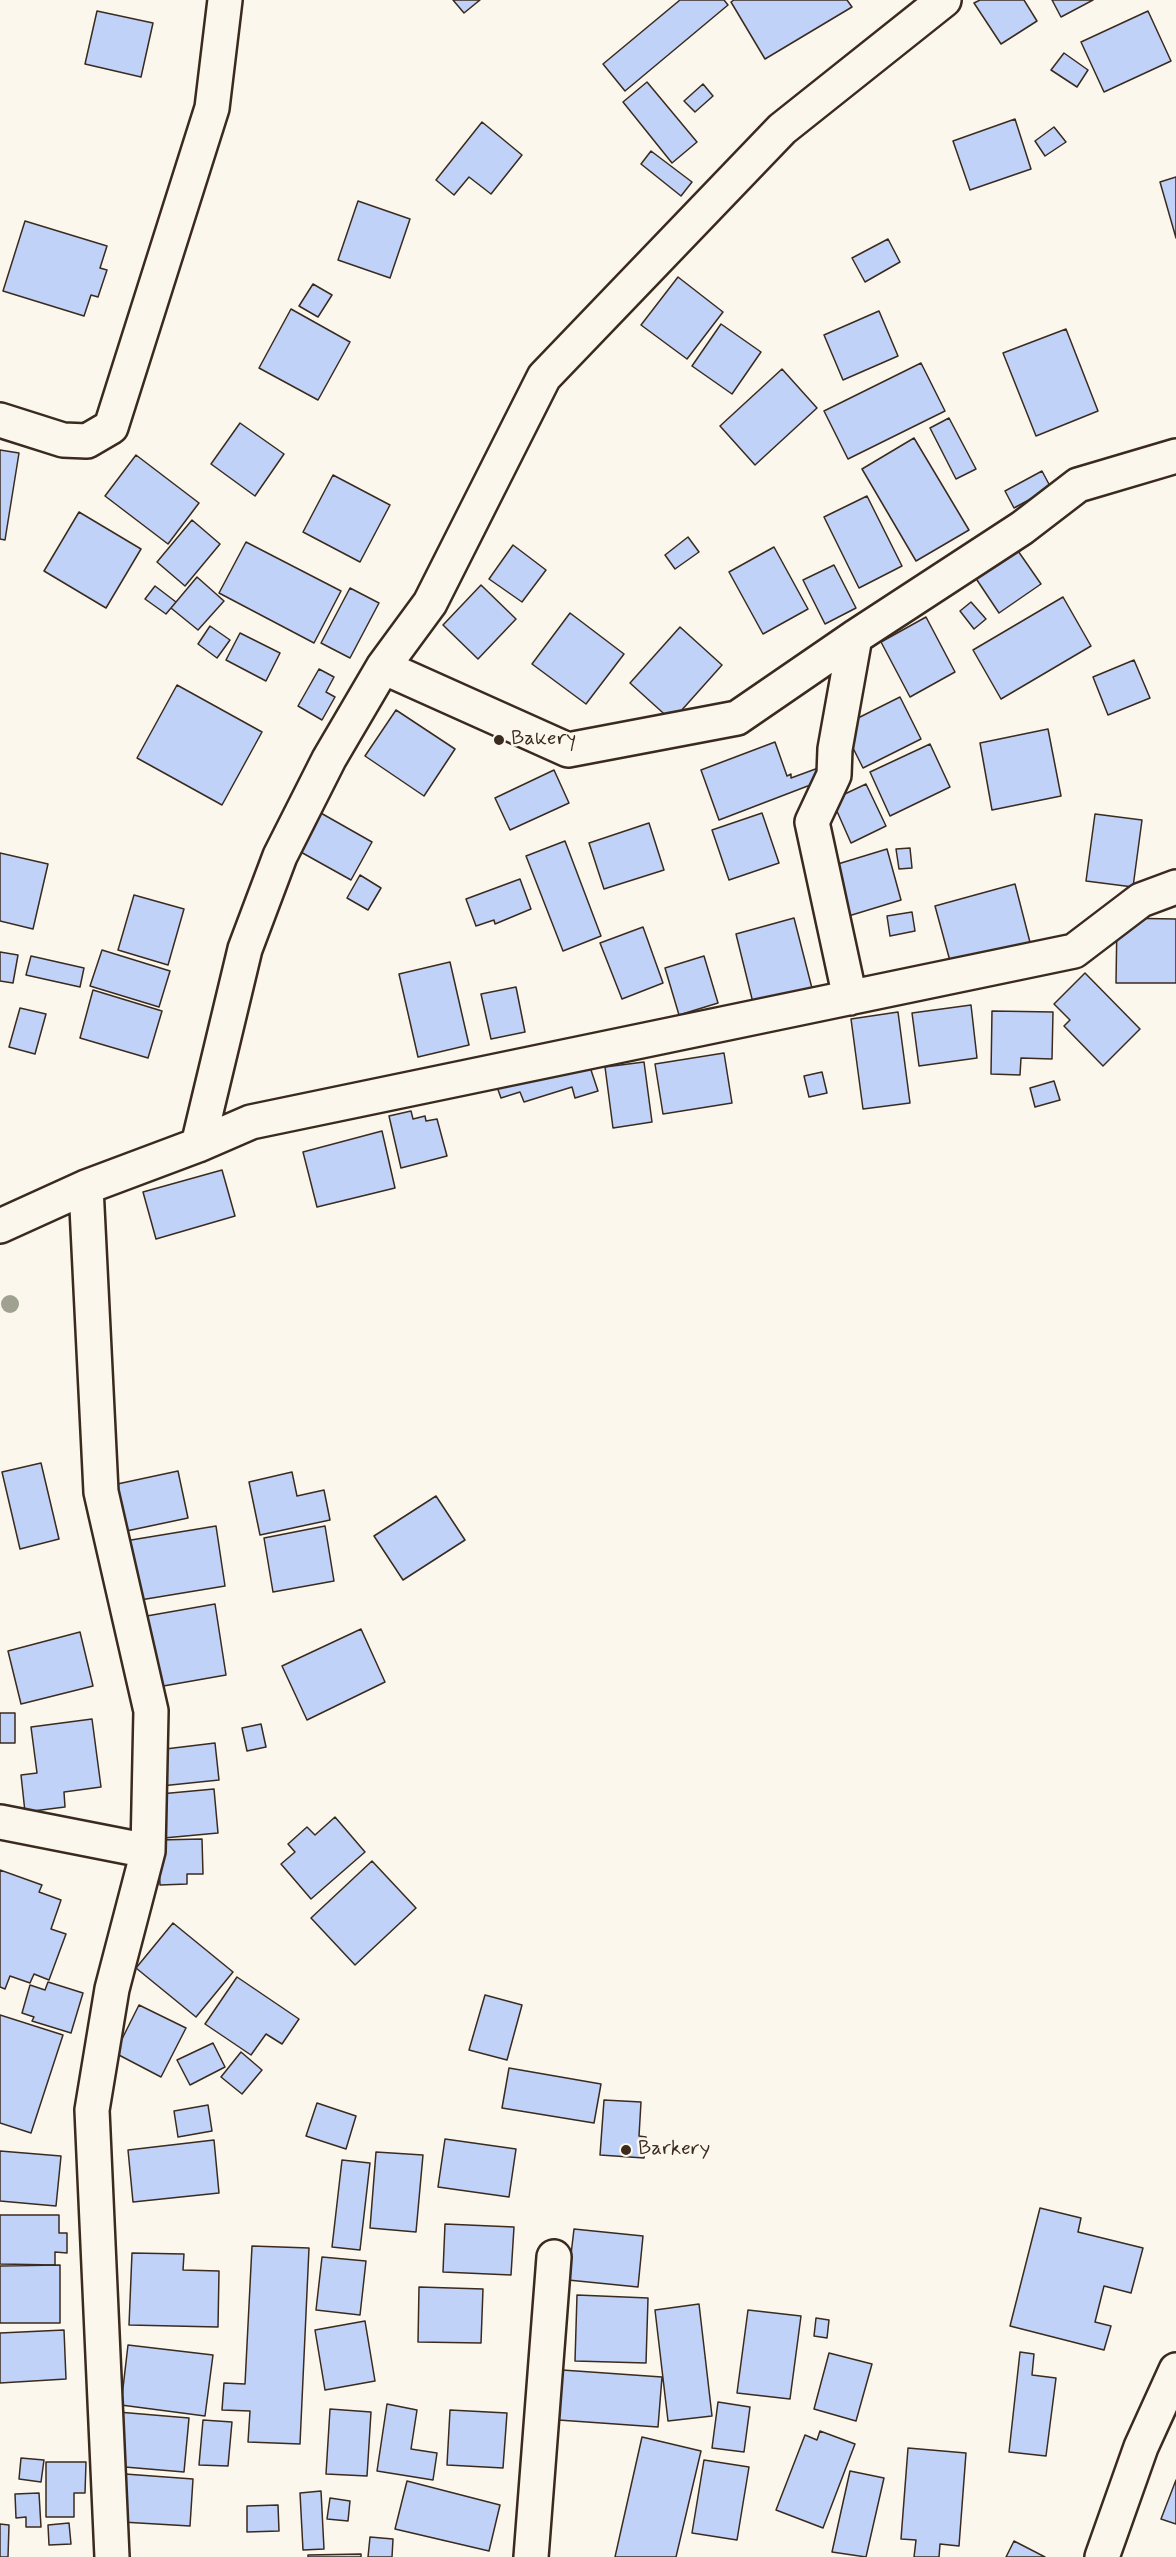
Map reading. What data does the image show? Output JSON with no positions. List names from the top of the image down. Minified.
{"places":["Bakery","Barkery"]}
